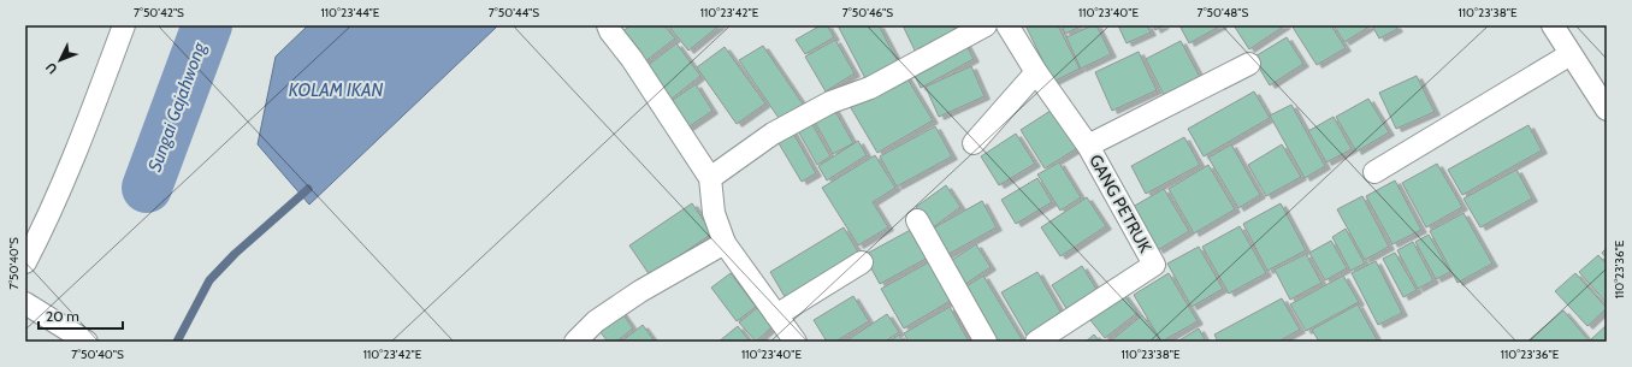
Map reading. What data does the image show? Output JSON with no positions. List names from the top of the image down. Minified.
{"streets":{"street":["GANG PETRUK"]},"water":["KOLAM IKAN","Sungai Gajahwong"],"scale_bar":"20 m","north":"bottom left","coordinates":["7°50'42\"S","110°23'44\"E","7°50'44\"S","110°23'42\"E","7°50'46\"S","110°23'40\"E","7°50'48\"S","110°23'38\"E","7°50'40\"S","110°23'36\"E"]}
